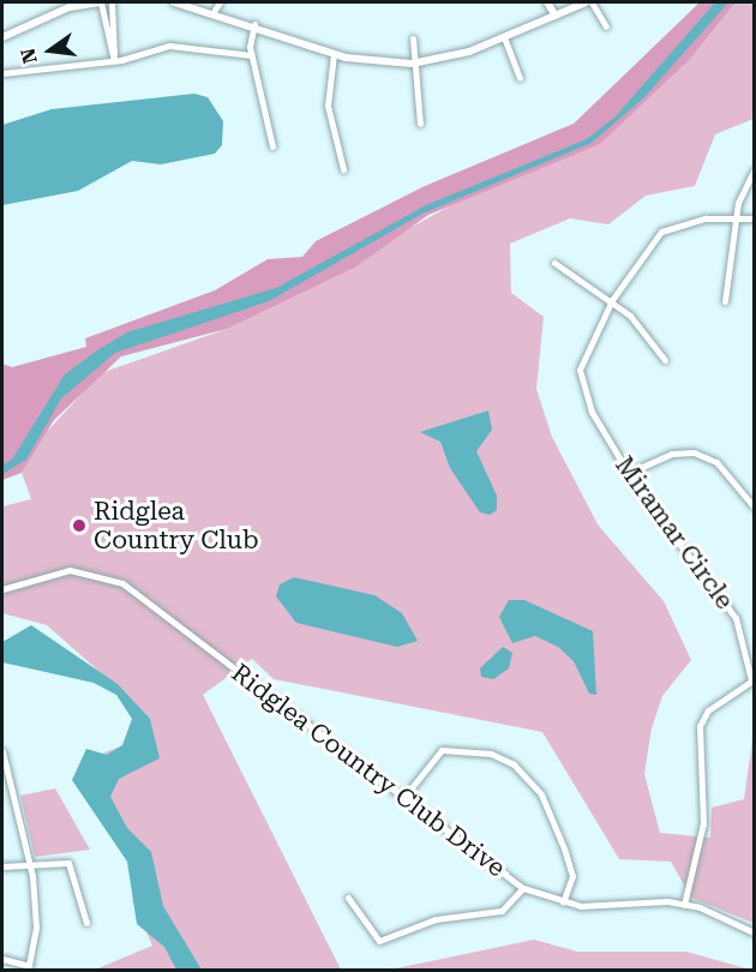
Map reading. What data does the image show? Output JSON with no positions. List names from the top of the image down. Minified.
{"streets":{"street":["Miramar Circle","Ridglea Country Club Drive"]},"places":["Ridglea Country Club"],"north":"left"}
